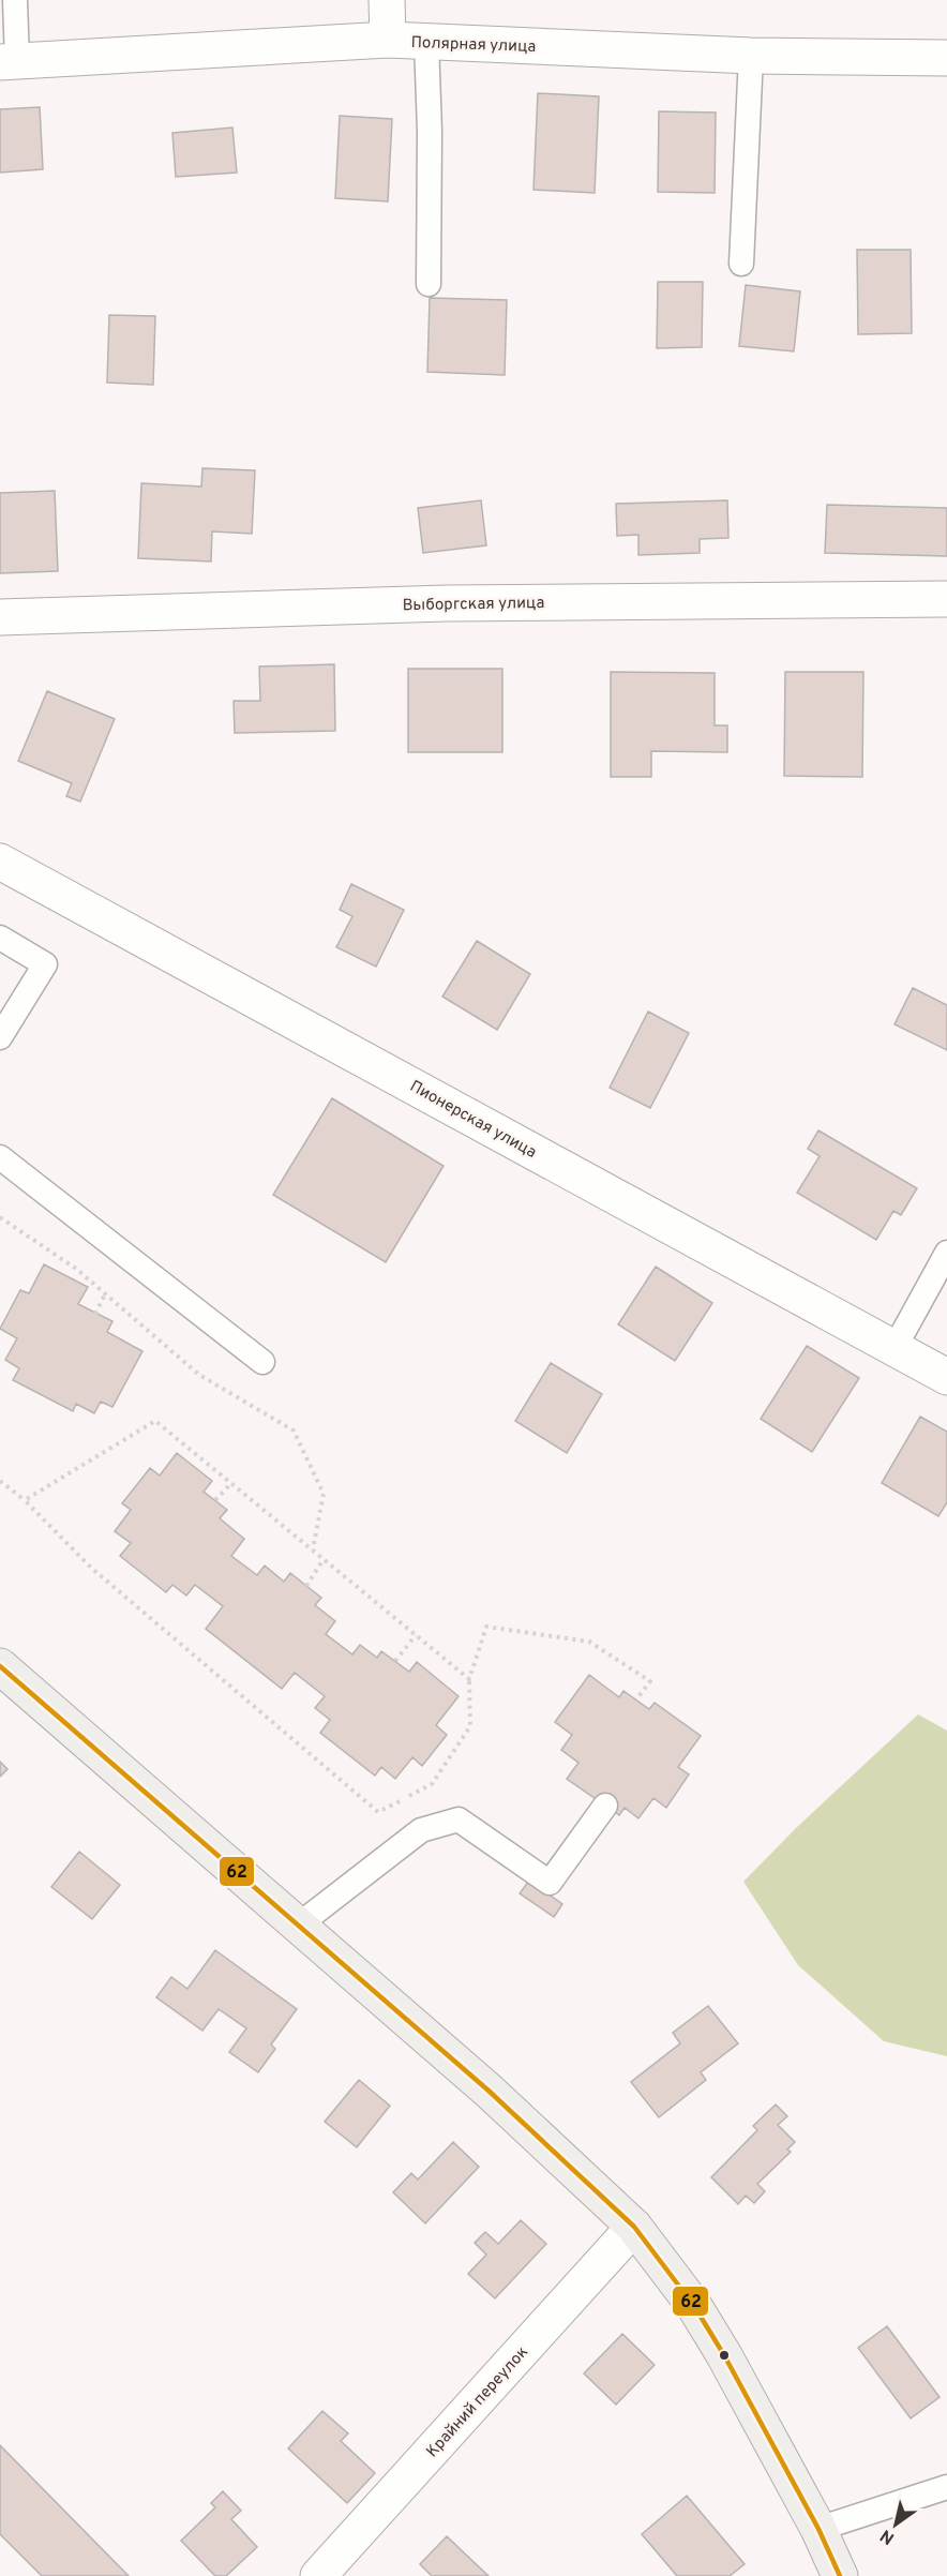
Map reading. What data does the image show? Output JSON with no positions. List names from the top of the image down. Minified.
{"streets":{"street":["Полярная улица","Выборгская улица","Пионерская улица","Крайний переулок"]},"lines":["transit line 62"],"north":"bottom left"}
